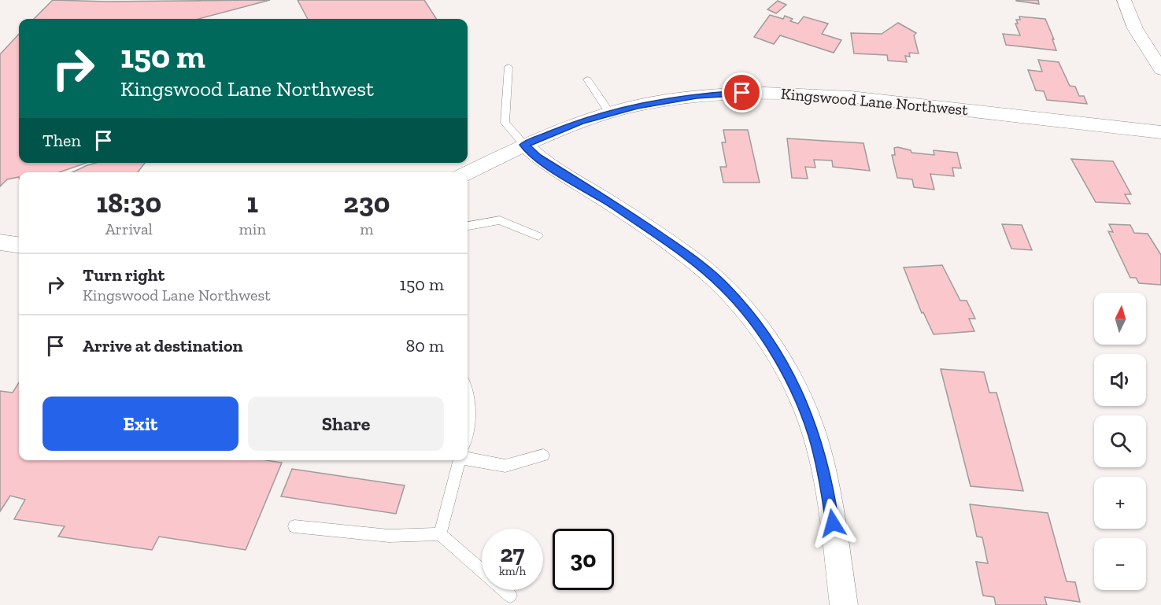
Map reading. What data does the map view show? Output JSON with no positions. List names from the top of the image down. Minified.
{"streets":{"street":["Kingswood Lane Northwest"]},"north":"top","page":{"turn":["150 m","Kingswood Lane Northwest"],"then":"Then","eta":["18:30","Arrival","1","min","230","m"],"list":[{"name":"Turn right","note":"Kingswood Lane Northwest","value":"150 m"},{"name":"Arrive at destination","value":"80 m"}],"map_buttons":["+","−"],"buttons":["Exit","Share"],"speed":"27 km/h","limit":"30"}}
